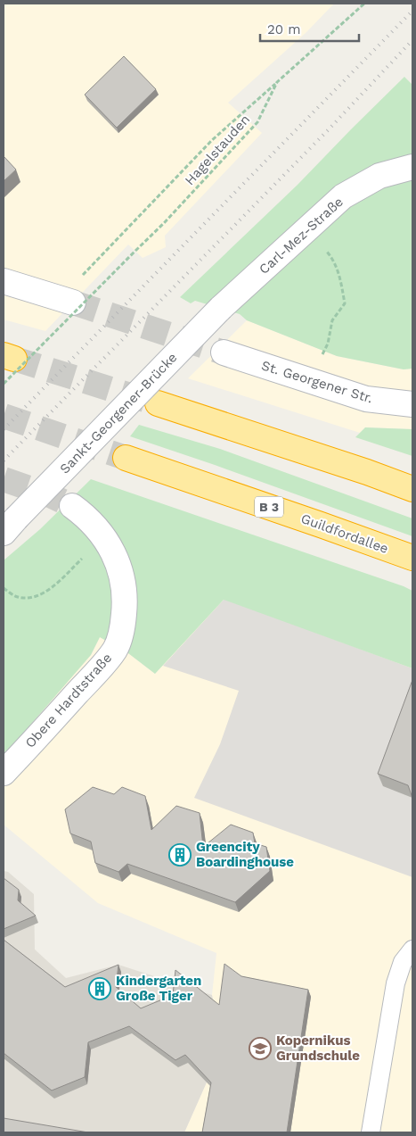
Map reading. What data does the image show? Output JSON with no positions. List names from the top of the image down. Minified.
{"streets":{"highway":["B 3","Guildfordallee"],"street":["Carl-Mez-Straße","St. Georgener Str.","Sankt-Georgener-Brücke","Obere Hardtstraße"],"path":["Hagelstauden"]},"crossings":[["Carl-Mez-Straße","Sankt-Georgener-Brücke"]],"places":{"building":["Greencity Boardinghouse","Kindergarten Große Tiger"],"school or university":["Kopernikus Grundschule"]},"scale_bar":"20 m"}
